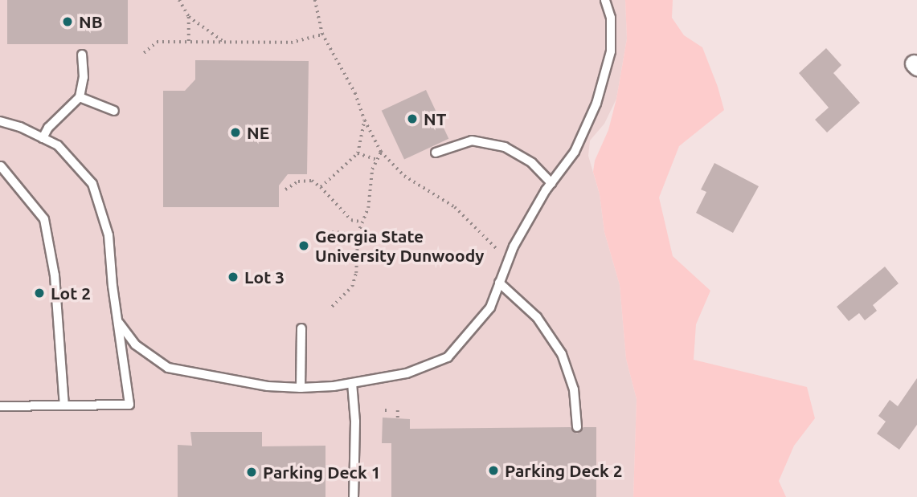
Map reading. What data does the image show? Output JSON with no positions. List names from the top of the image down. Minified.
{"places":["NB","NT","NE","Georgia State University Dunwoody","Lot 3","Lot 2","Parking Deck 2","Parking Deck 1"]}
